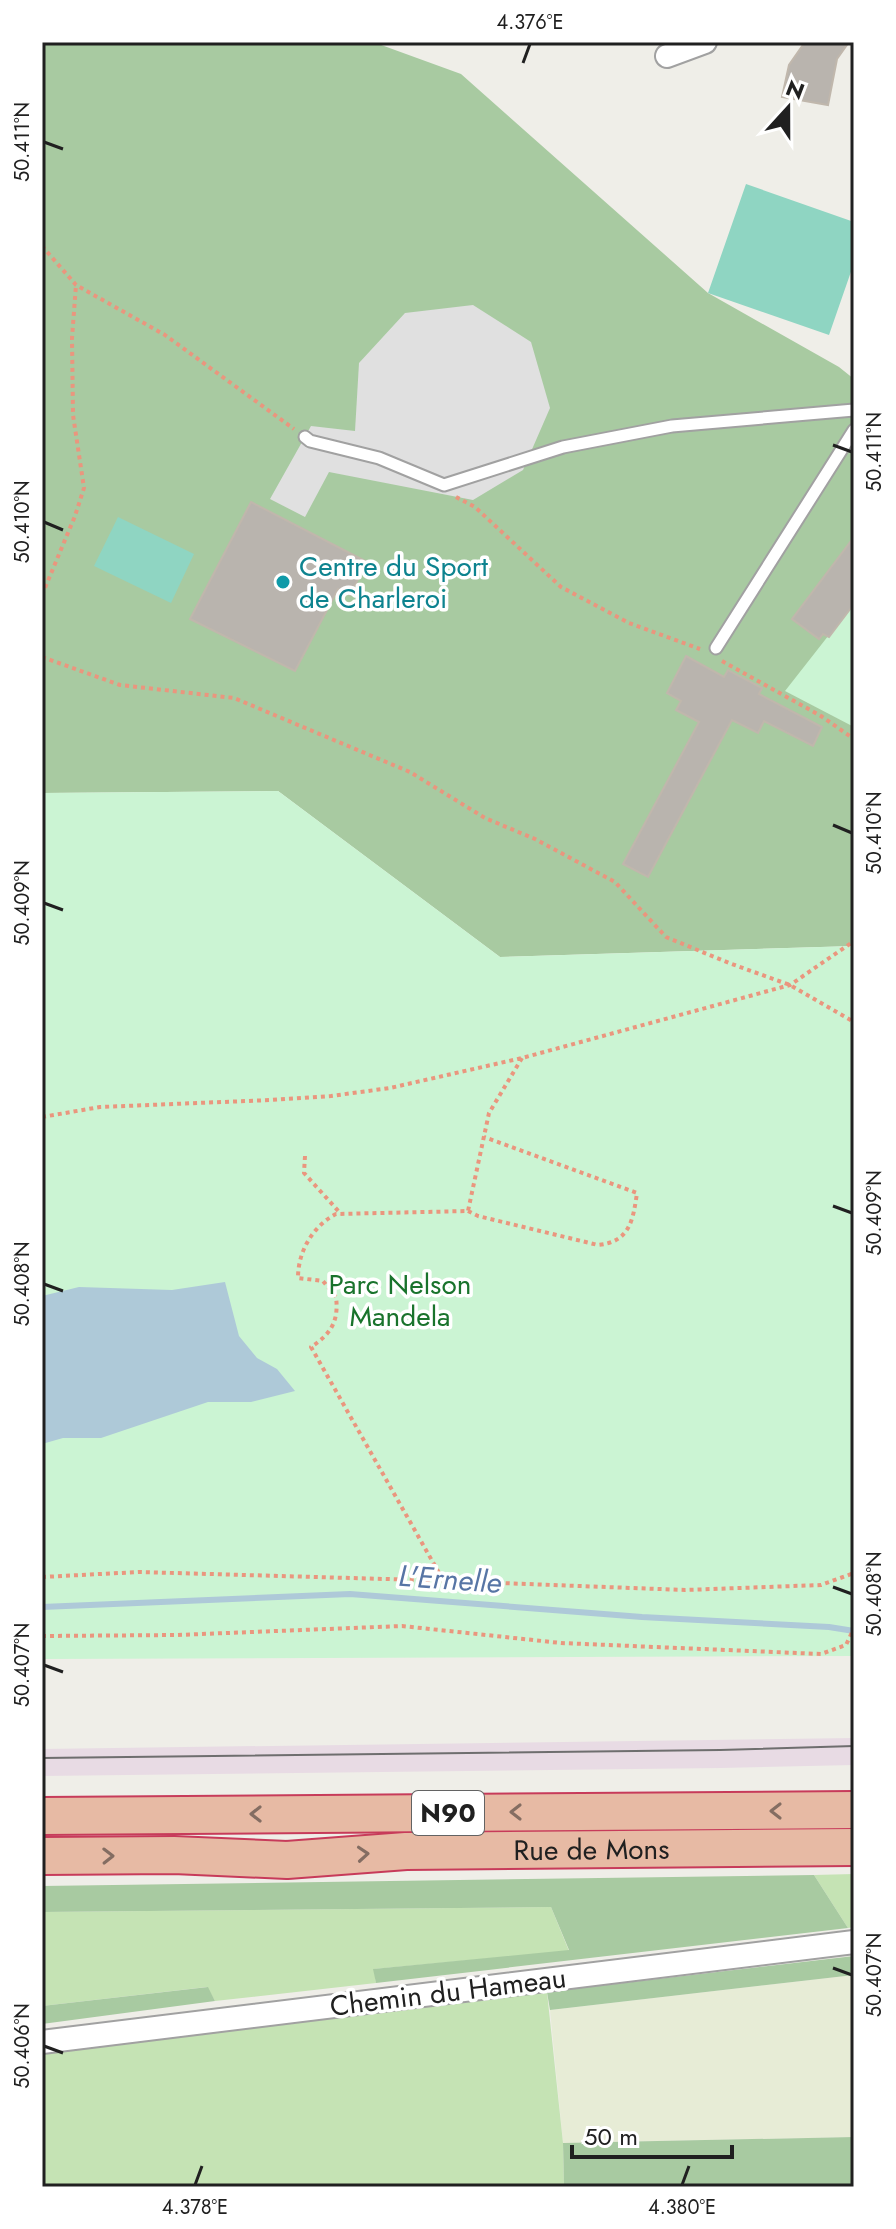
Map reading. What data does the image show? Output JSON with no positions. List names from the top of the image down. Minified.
{"streets":{"highway":["N90","Rue de Mons"],"street":["Chemin du Hameau"]},"water":["L'Ernelle"],"parks":["Parc Nelson Mandela"],"places":["Centre du Sport de Charleroi"],"scale_bar":"50 m","north":"top","coordinates":["4.376°E","50.411°N","50.410°N","50.409°N","50.408°N","50.407°N","50.406°N","4.378°E","4.380°E"]}
